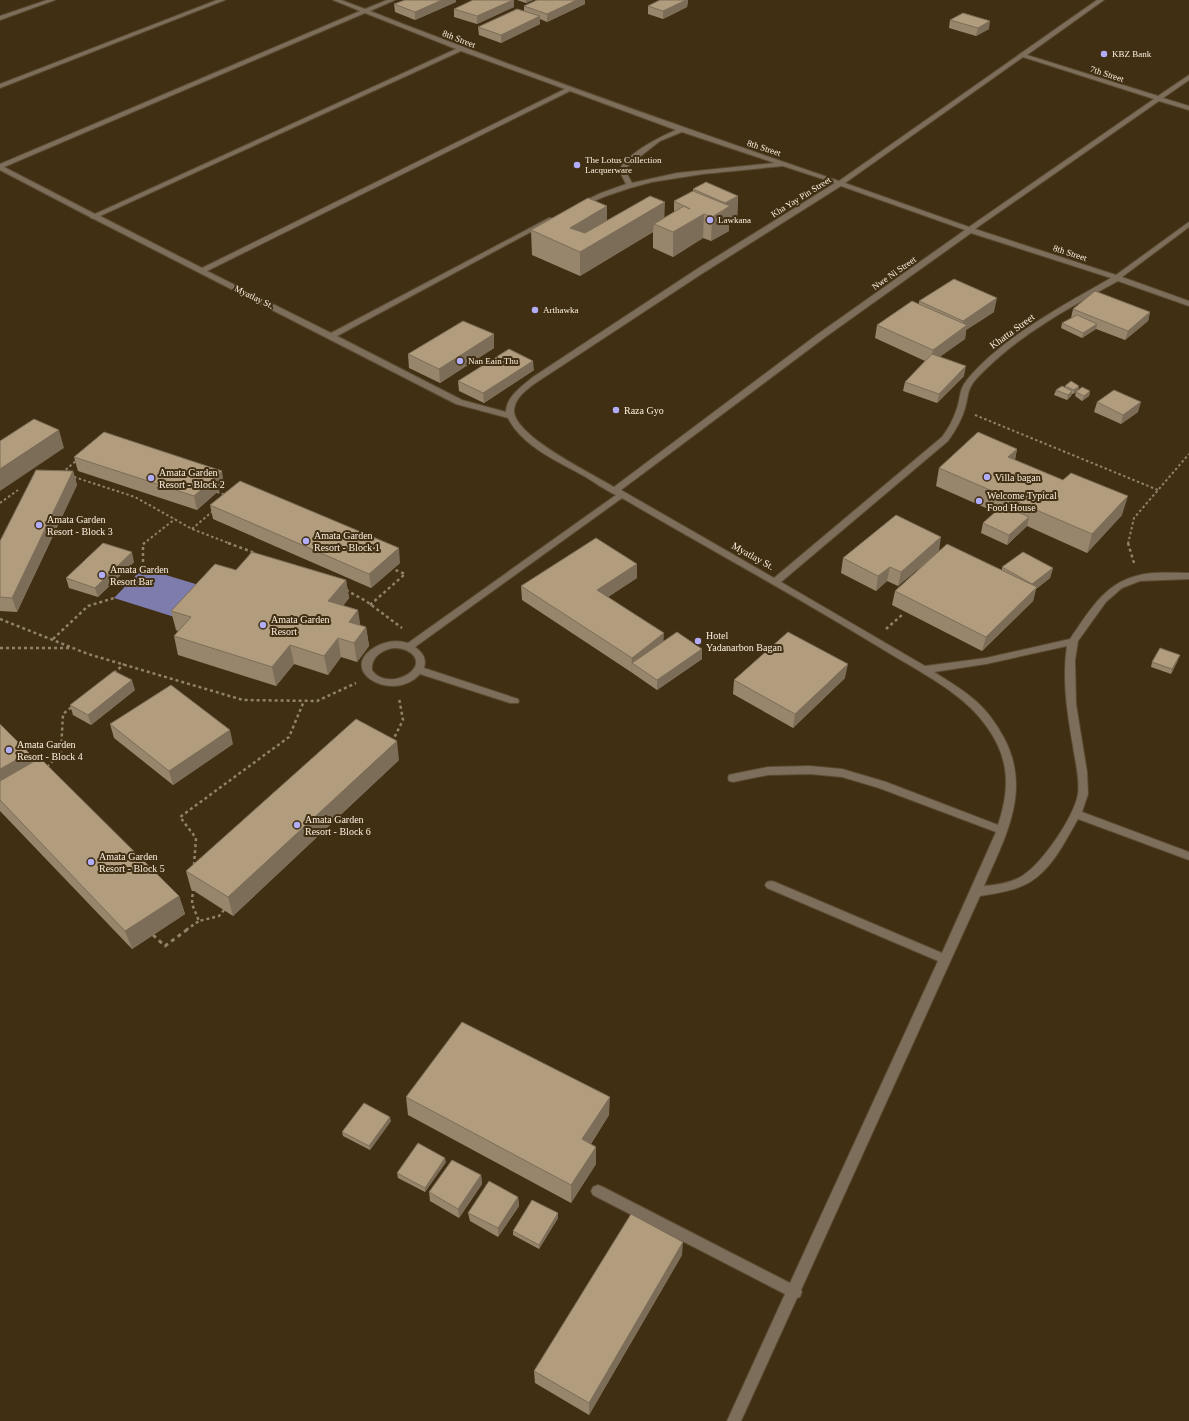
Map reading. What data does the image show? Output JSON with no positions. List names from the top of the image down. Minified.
{"streets":{"street":["8th Street","7th Street","Kha Yay Pin Street","Nwe Ni Street","Myatlay St.","Khatta Street"]},"crossings":[["8th Street","Kha Yay Pin Street"],["8th Street","Nwe Ni Street"],["8th Street","Khatta Street"],["7th Street","Kha Yay Pin Street"],["7th Street","Nwe Ni Street"],["Kha Yay Pin Street","Myatlay St."],["Nwe Ni Street","Myatlay St."],["Myatlay St.","Khatta Street"]],"places":["KBZ Bank","The Lotus Collection Lacquerware","Lawkana","Arthawka","Nan Eain Thu","Raza Gyo","Villa bagan","Amata Garden Resort - Block 2","Welcome Typical Food House","Amata Garden Resort - Block 3","Amata Garden Resort - Block 1","Amata Garden Resort Bar","Amata Garden Resort","Hotel Yadanarbon Bagan","Amata Garden Resort - Block 4","Amata Garden Resort - Block 6","Amata Garden Resort - Block 5"]}
